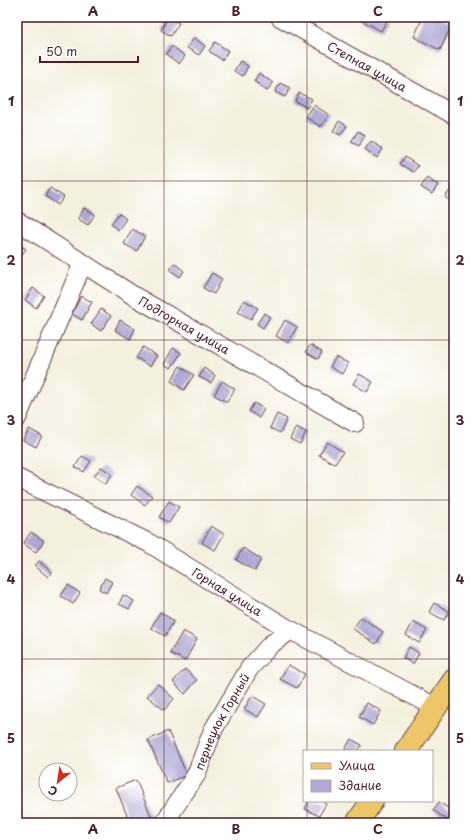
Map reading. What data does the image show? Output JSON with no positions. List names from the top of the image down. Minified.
{"streets":{"street":["Степная улица","Подгорная улица","Горная улица","пернеулок Горный"]},"crossings":[["Горная улица","пернеулок Горный"]],"legend":["Улица","Здание"],"scale_bar":"50 m","north":"bottom left","grid":{"columns":["A","B","C"],"rows":["1","2","3","4","5"]}}
